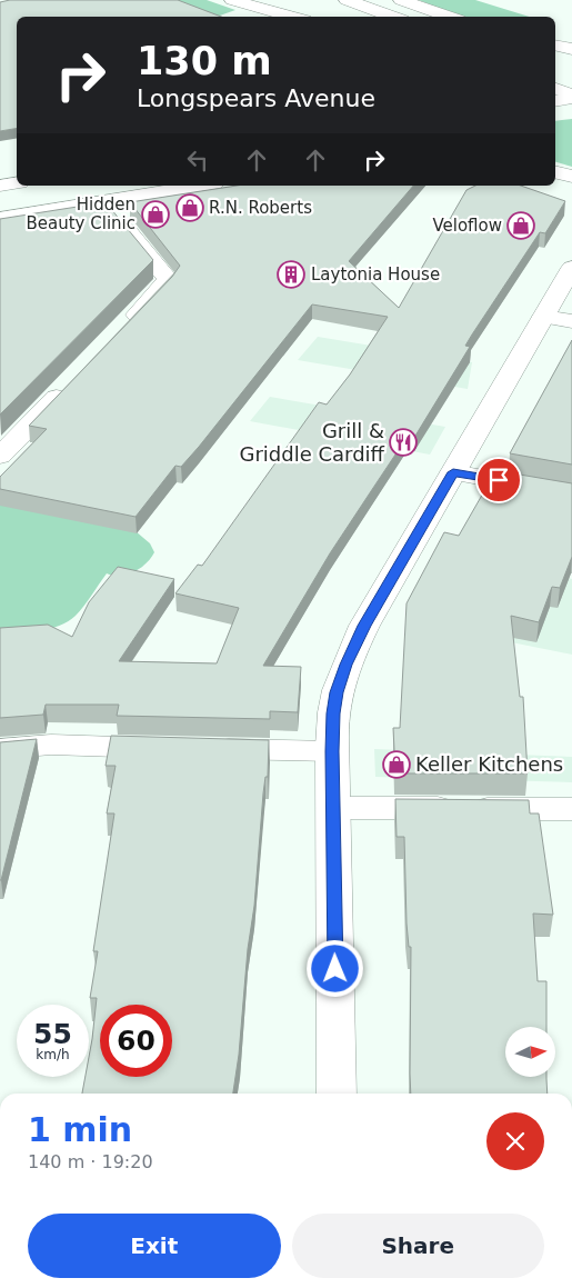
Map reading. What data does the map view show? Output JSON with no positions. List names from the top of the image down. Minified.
{"places":{"shop":["R.N. Roberts","Hidden Beauty Clinic","Veloflow","Keller Kitchens"],"building":["Laytonia House"],"restaurant":["Grill & Griddle Cardiff"]},"north":"right","page":{"turn":["130 m","Longspears Avenue"],"speed":"55 km/h","limit":"60","heading":["1 min","140 m · 19:20"],"buttons":["Exit","Share"]}}
